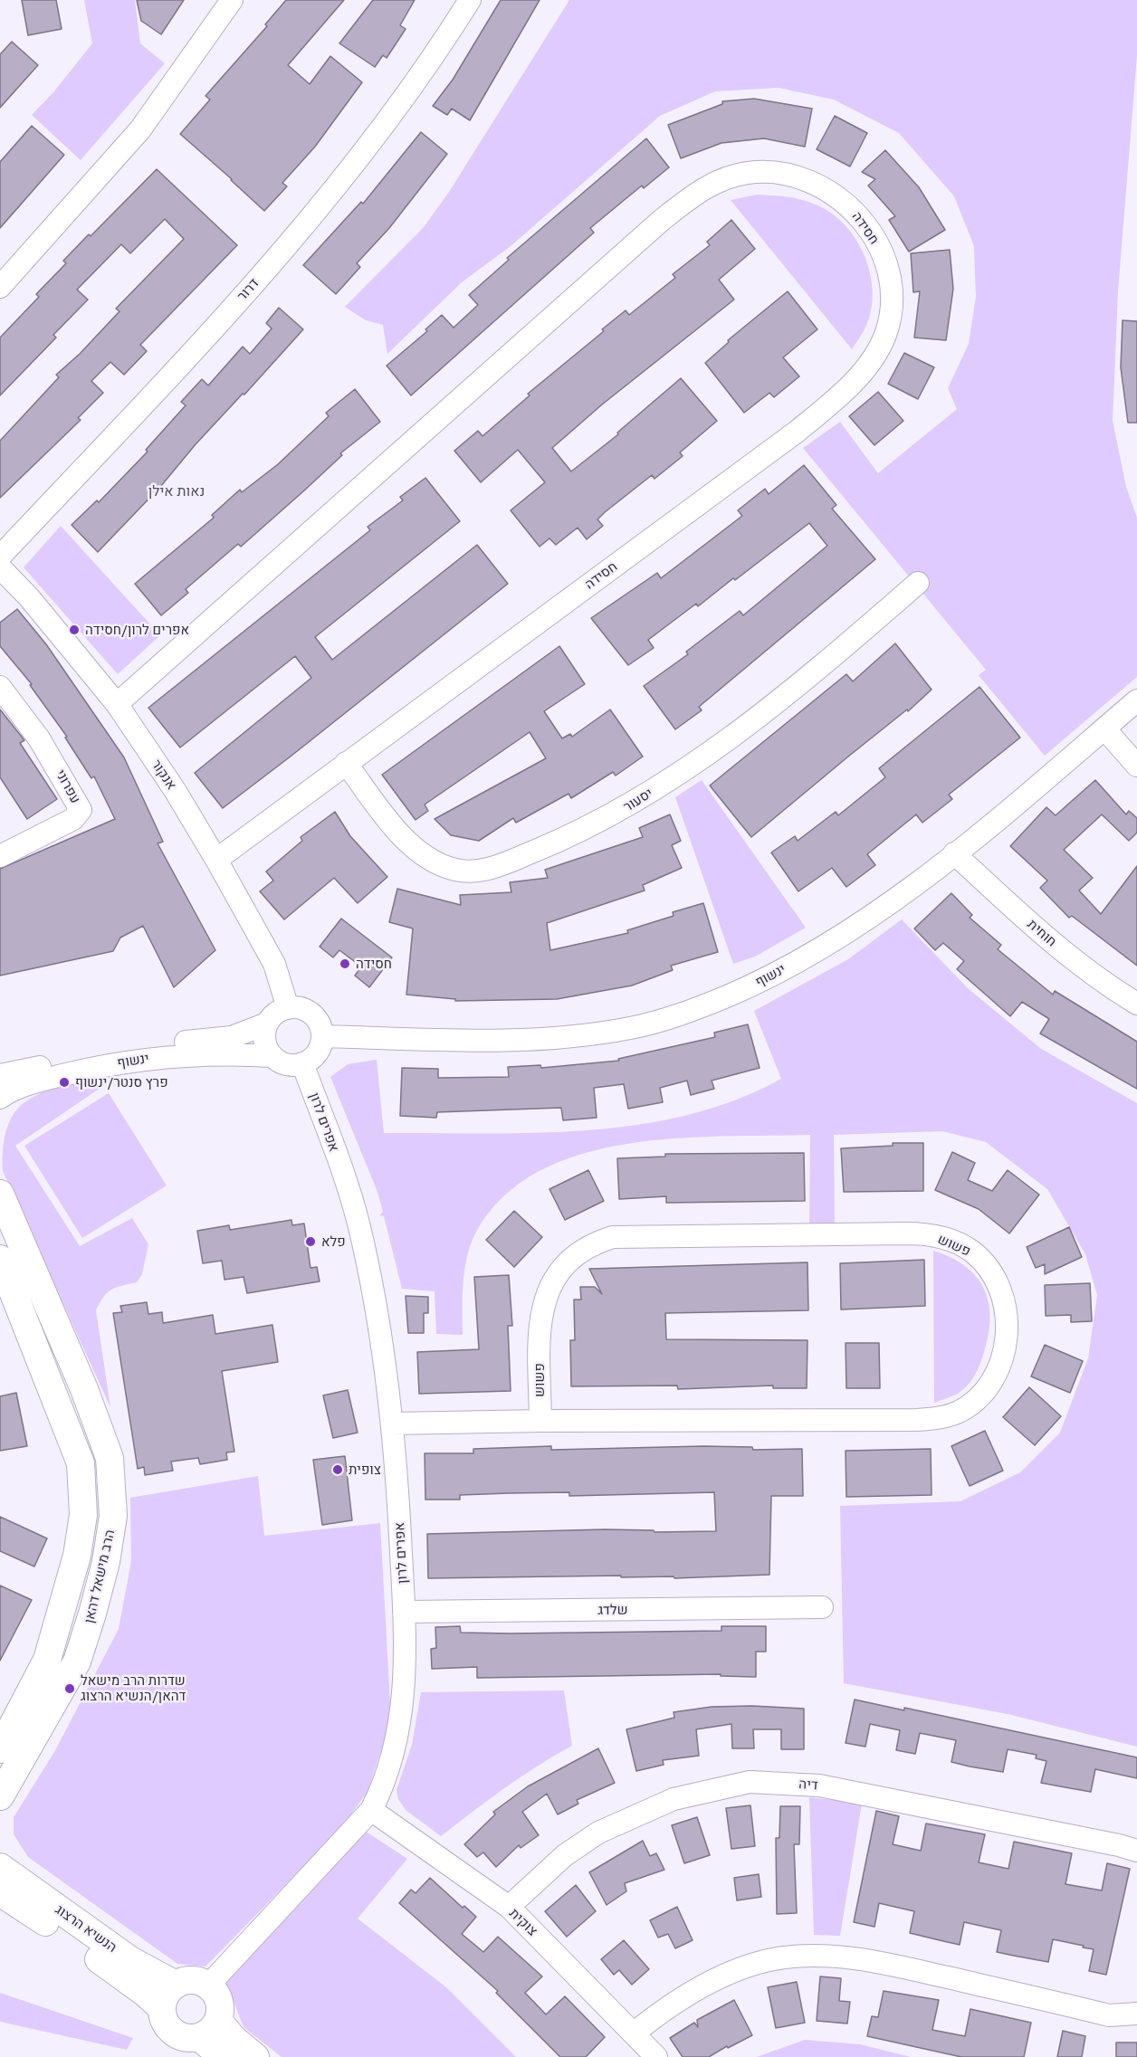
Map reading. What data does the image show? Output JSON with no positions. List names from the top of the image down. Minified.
{"streets":{"street":["חסידה","דרור","אנקור","עפרוני","יסעור","חוחית","ינשוף","אפרים לרון","פשוש","הרב מישאל דהאן","שלדג","דיה","צוקית","הנשיא הרצוג"]},"crossings":[["חסידה","אנקור"],["חסידה","יסעור"],["אנקור","ינשוף"],["אנקור","אפרים לרון"],["חוחית","ינשוף"],["ינשוף","אפרים לרון"],["אפרים לרון","פשוש"],["אפרים לרון","שלדג"],["אפרים לרון","צוקית"],["אפרים לרון","הנשיא הרצוג"],["דיה","צוקית"]],"districts":["נאות אילן"],"places":["אפרים לרון/חסידה","חסידה","פרץ סנטר/ינשוף","פלא","צופית","שדרות הרב מישאל דהאן/הנשיא הרצוג"]}
